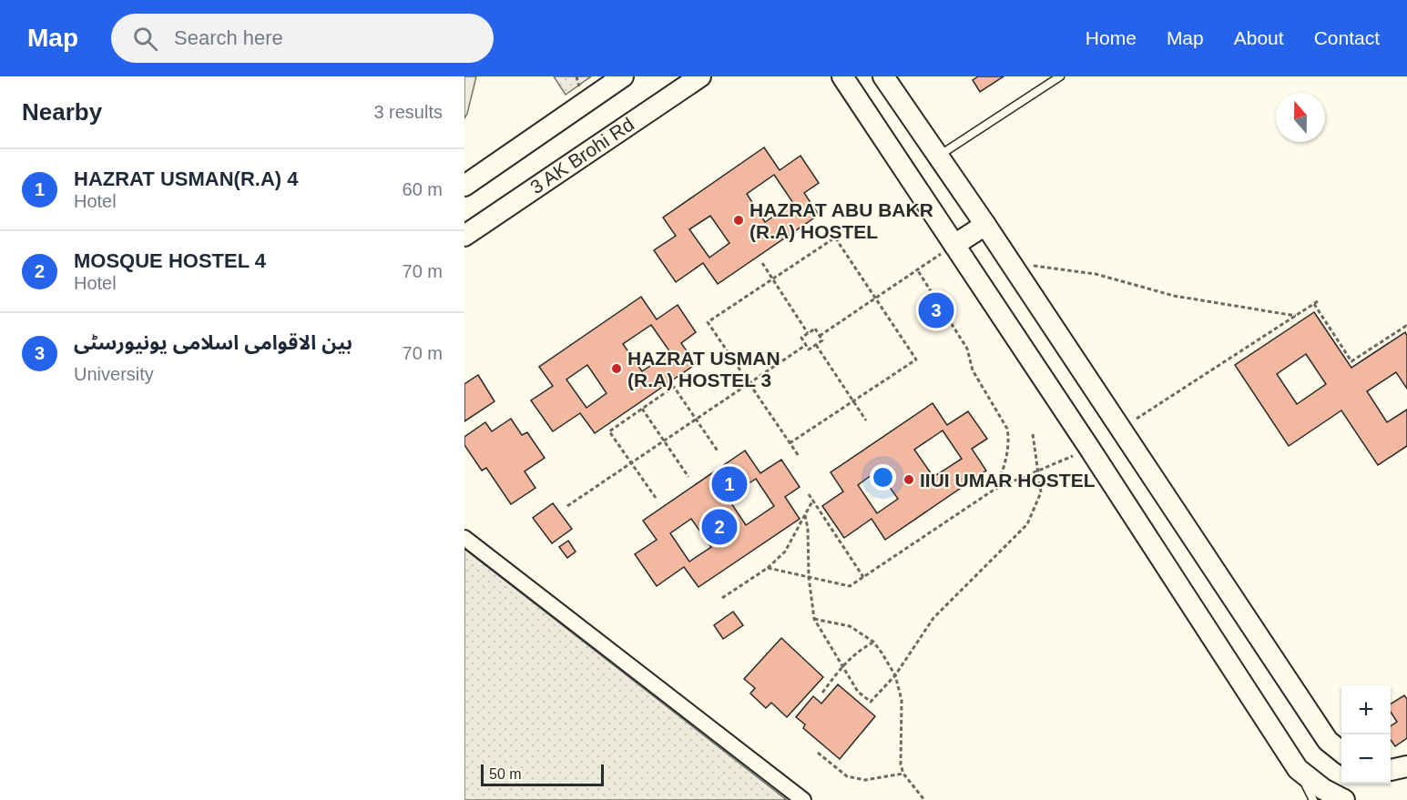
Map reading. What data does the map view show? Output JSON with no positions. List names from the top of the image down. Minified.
{"streets":{"street":["3 AK Brohi Rd"]},"places":["HAZRAT ABU BAKR (R.A) HOSTEL","HAZRAT USMAN (R.A) HOSTEL 3","IIUI UMAR HOSTEL"],"scale_bar":"50 m","north":"top","page":{"header":"Map","search":"Search here","nav":["Home","Map","About","Contact"],"heading":["Nearby","3 results"],"list":[{"mark":"1","name":"HAZRAT USMAN(R.A) 4","note":"Hotel","value":"60 m"},{"mark":"2","name":"MOSQUE HOSTEL 4","note":"Hotel","value":"70 m"},{"mark":"3","name":"بین الاقوامی اسلامی یونیورسٹی","note":"University","value":"70 m"}],"pins":["3","1","2"],"map_buttons":["+","−"],"scale":"50 m"}}
